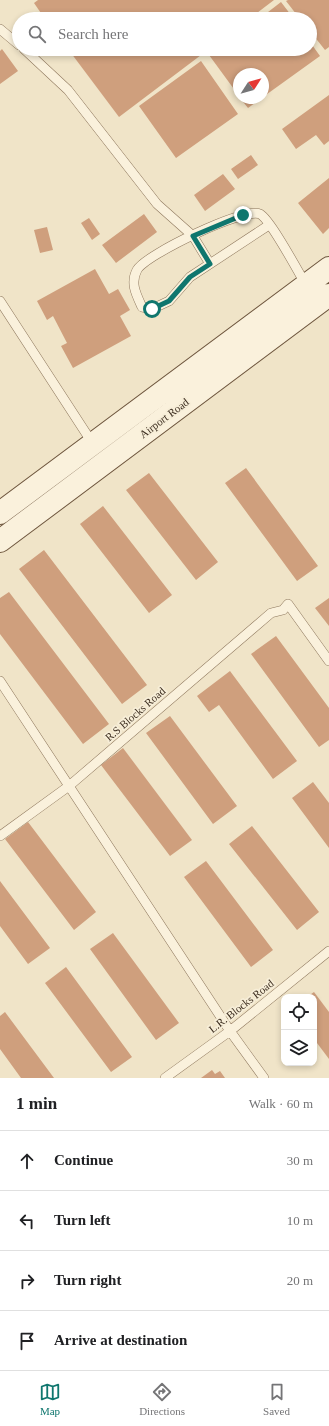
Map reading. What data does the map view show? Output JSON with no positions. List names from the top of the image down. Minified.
{"streets":{"main road":["Airport Road"],"lane":["R.S Blocks Road","L.R. Blocks Road"]},"north":"top right","page":{"search":"Search here","heading":["1 min","Walk · 60 m"],"list":[["Continue","30 m"],["Turn left","10 m"],["Turn right","20 m"],"Arrive at destination"],"nav":["Map","Directions","Saved"]}}
